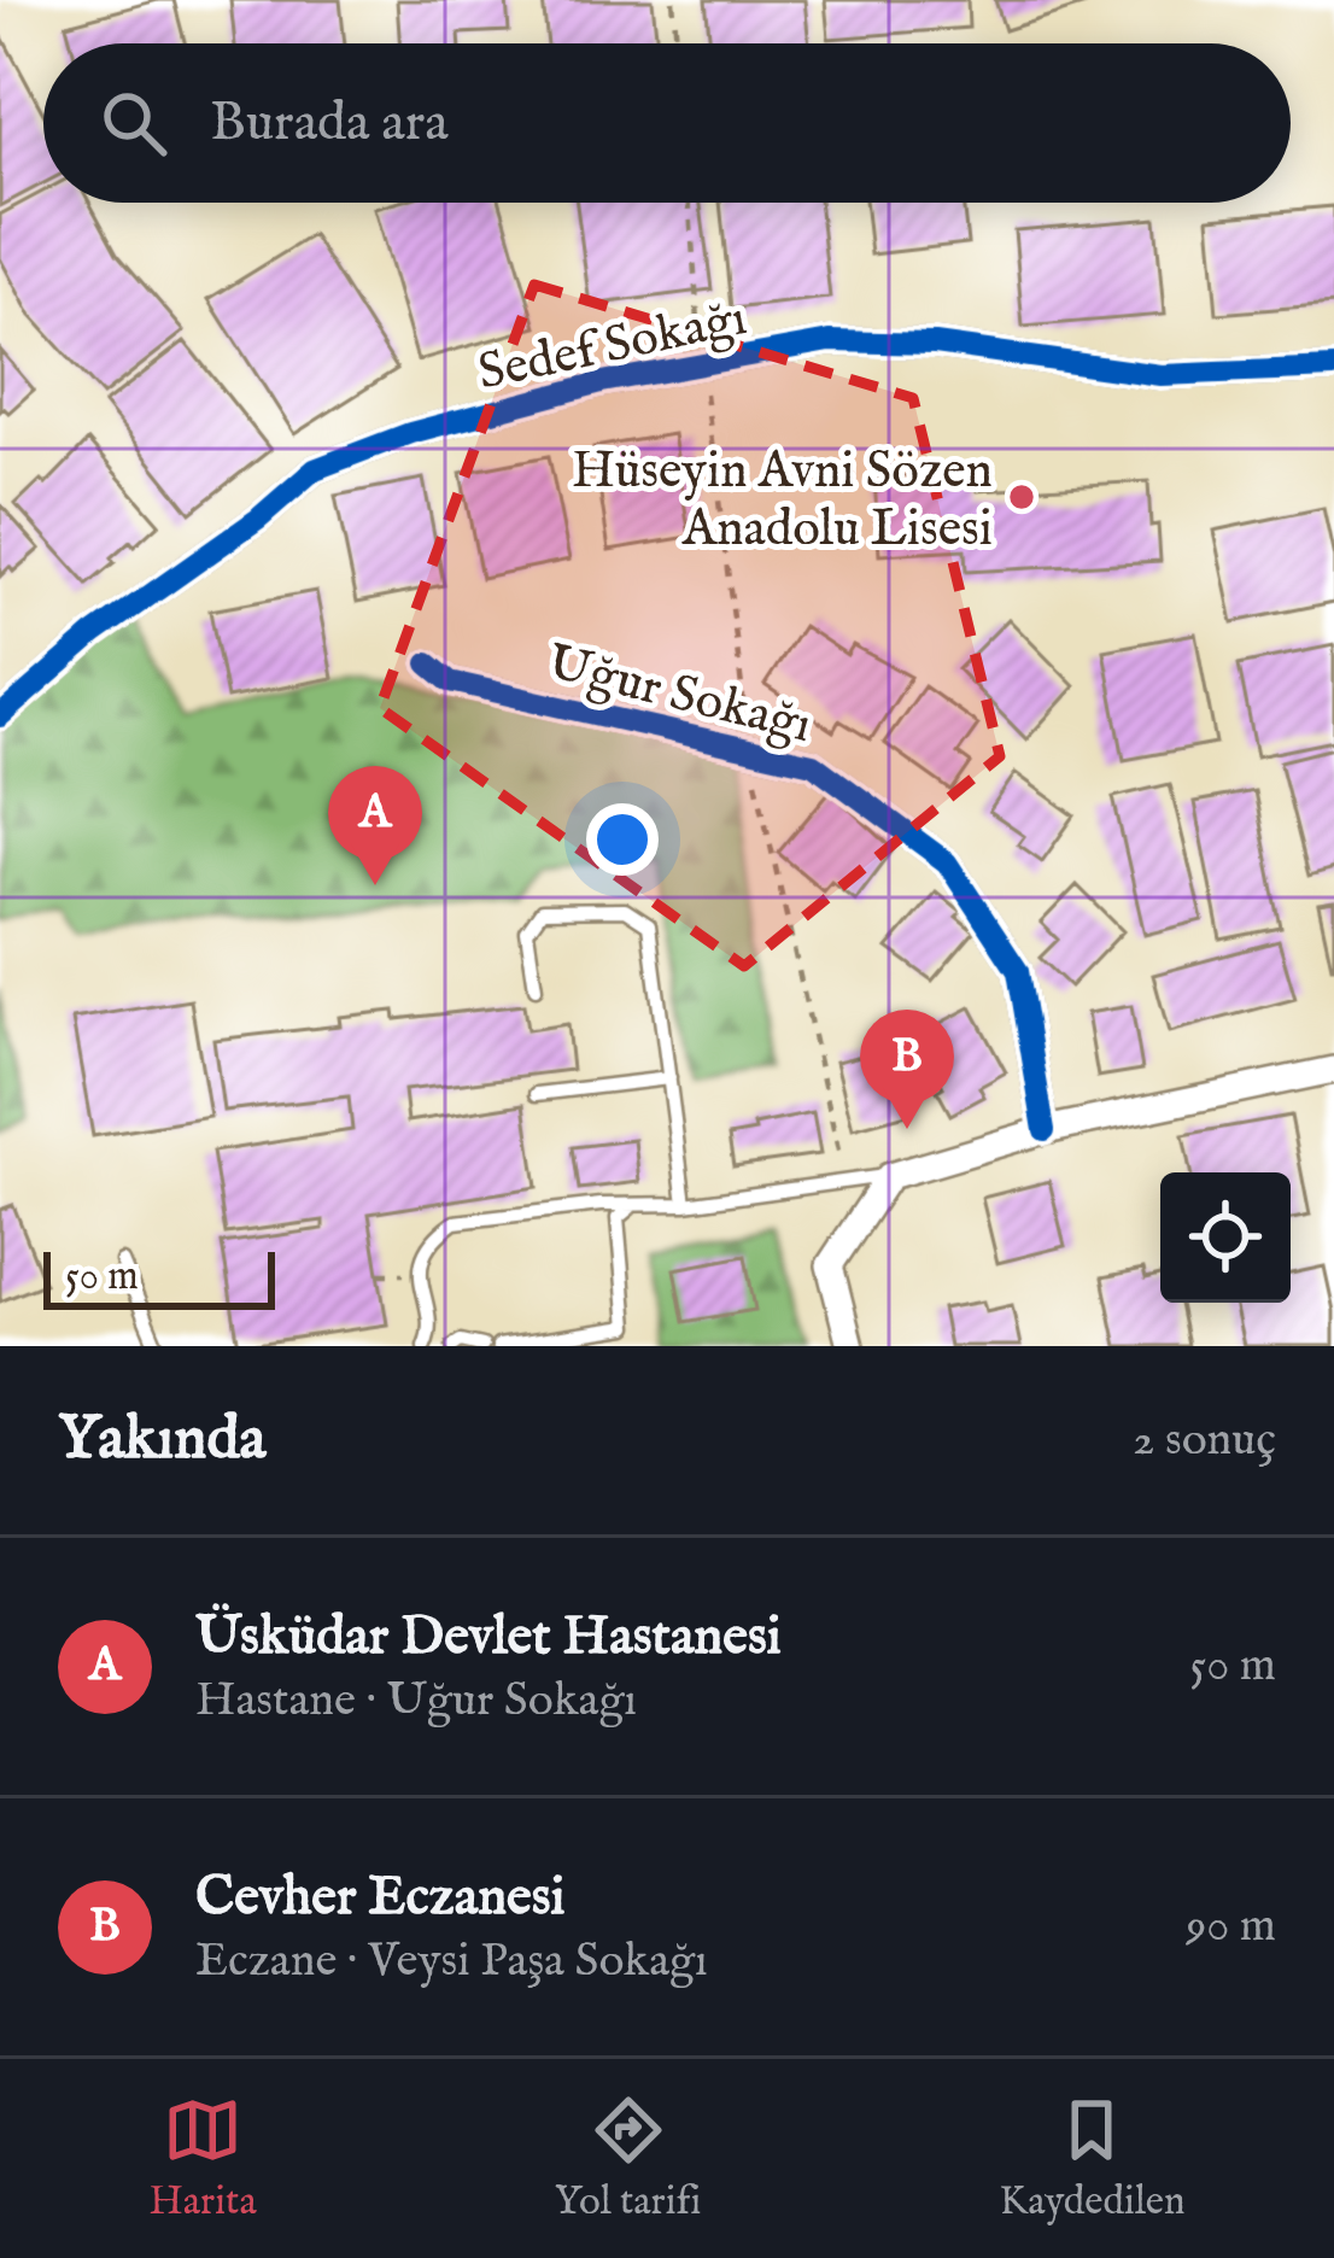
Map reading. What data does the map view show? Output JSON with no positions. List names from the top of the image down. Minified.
{"streets":{"street":["Sedef Sokağı","Uğur Sokağı"]},"places":["Hüseyin Avni Sözen Anadolu Lisesi"],"scale_bar":"50 m","page":{"search":"Burada ara","pins":["A","B"],"scale":"50 m","heading":["Yakında","2 sonuç"],"list":[{"mark":"A","name":"Üsküdar Devlet Hastanesi","note":"Hastane · Uğur Sokağı","value":"50 m"},{"mark":"B","name":"Cevher Eczanesi","note":"Eczane · Veysi Paşa Sokağı","value":"90 m"}],"nav":["Harita","Yol tarifi","Kaydedilen"]}}
